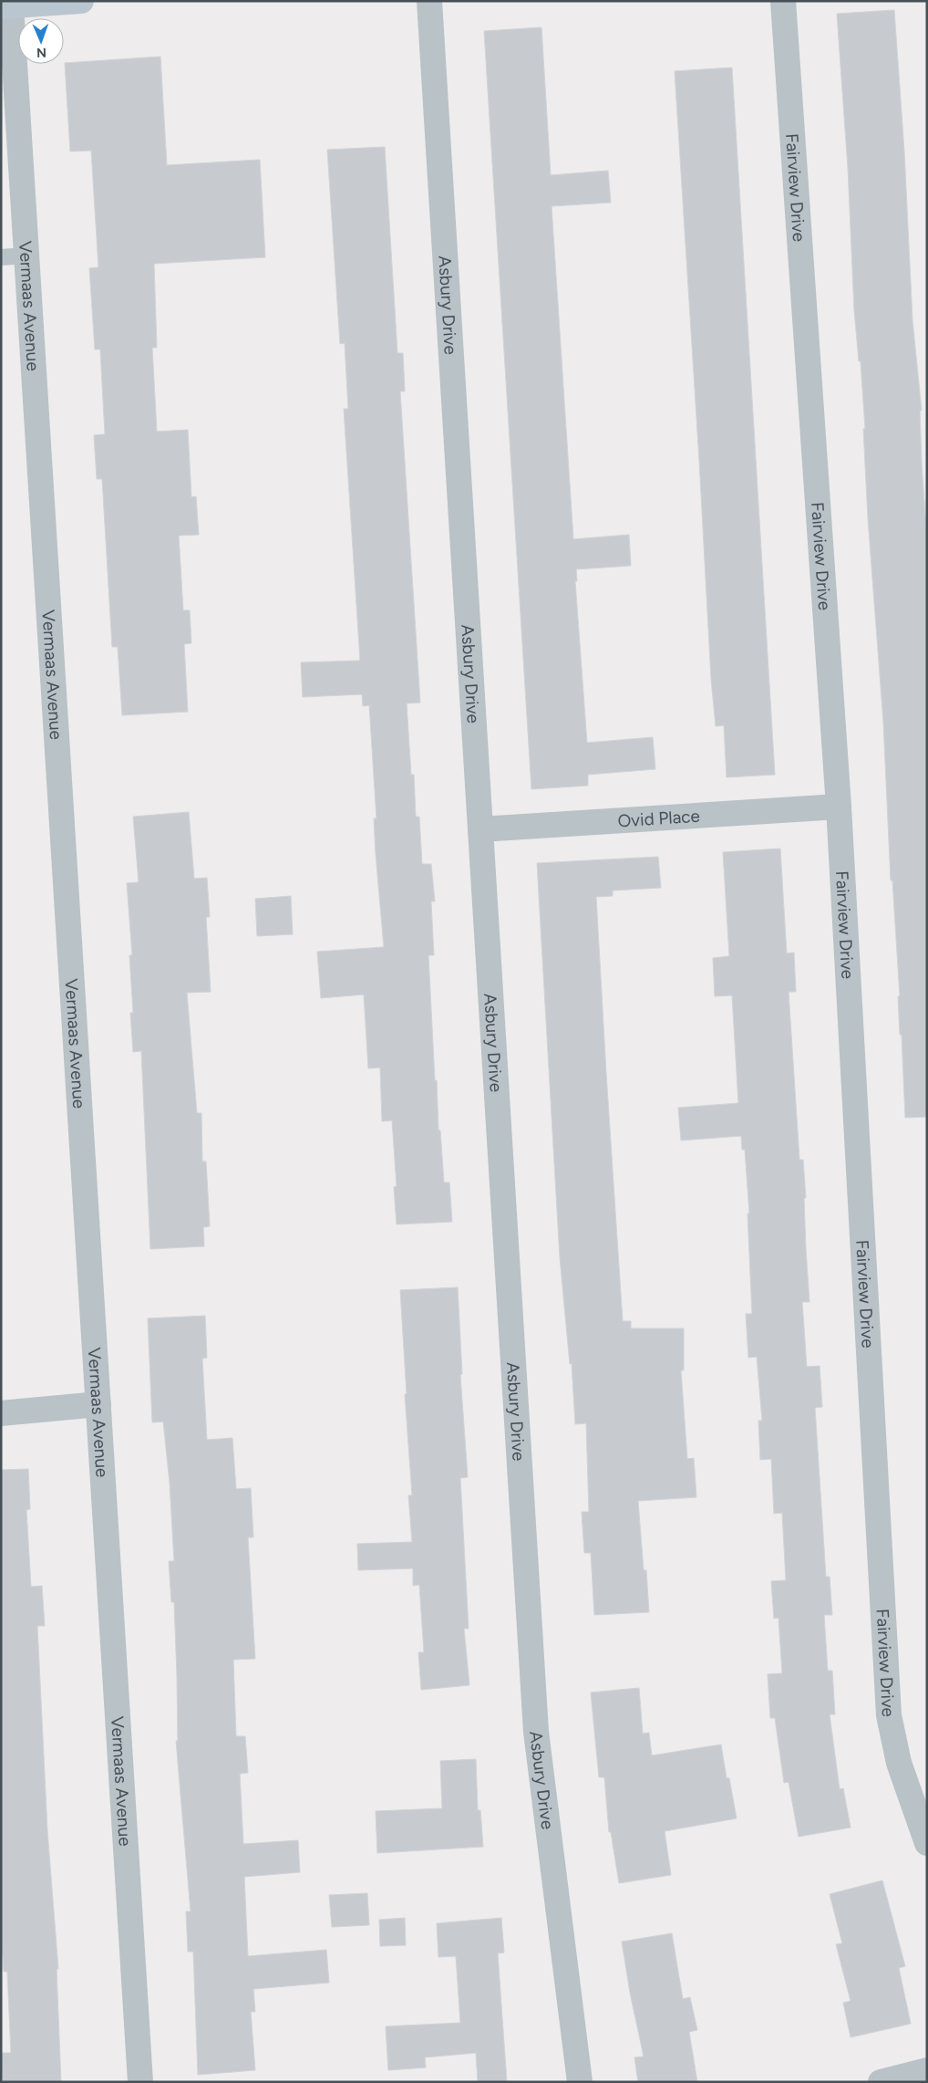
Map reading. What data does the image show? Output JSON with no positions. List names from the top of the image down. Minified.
{"streets":{"street":["Fairview Drive","Asbury Drive","Vermaas Avenue","Ovid Place"]},"crossings":[["Fairview Drive","Ovid Place"],["Asbury Drive","Ovid Place"]],"north":"bottom"}
